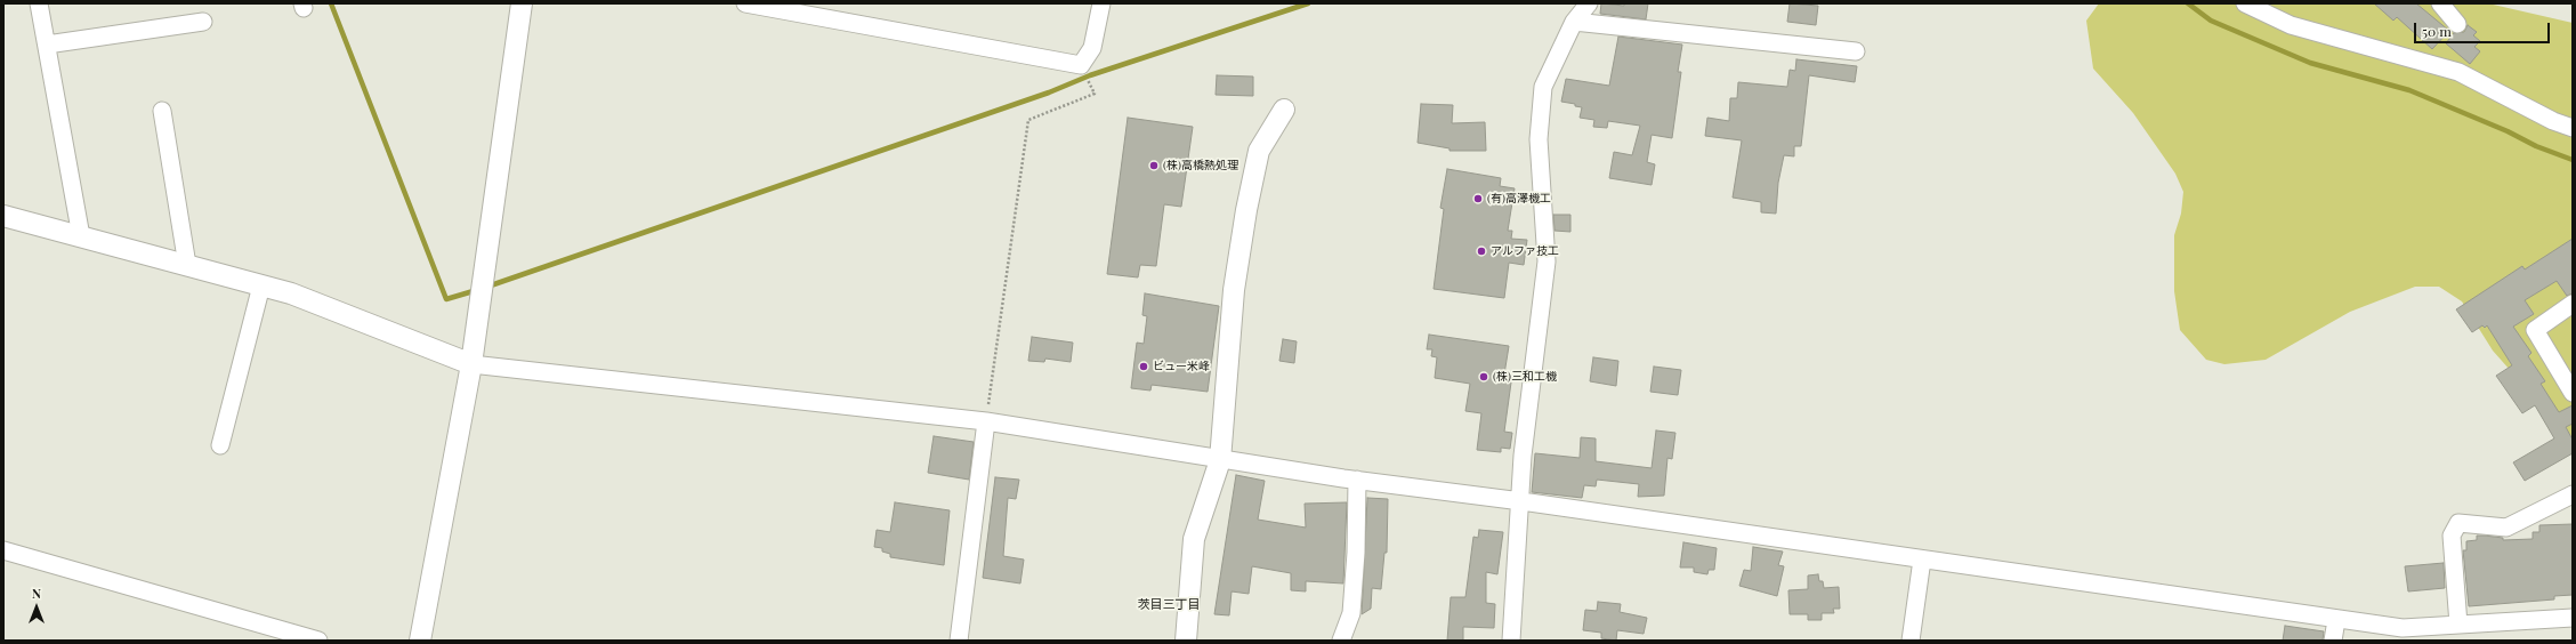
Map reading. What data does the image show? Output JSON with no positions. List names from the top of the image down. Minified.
{"districts":["茨目三丁目"],"places":["(株)高橋熱処理","(有)高澤機工","アルファ技工","ビュー米峰","(株)三和工機"],"scale_bar":"50 m","north":"top"}
